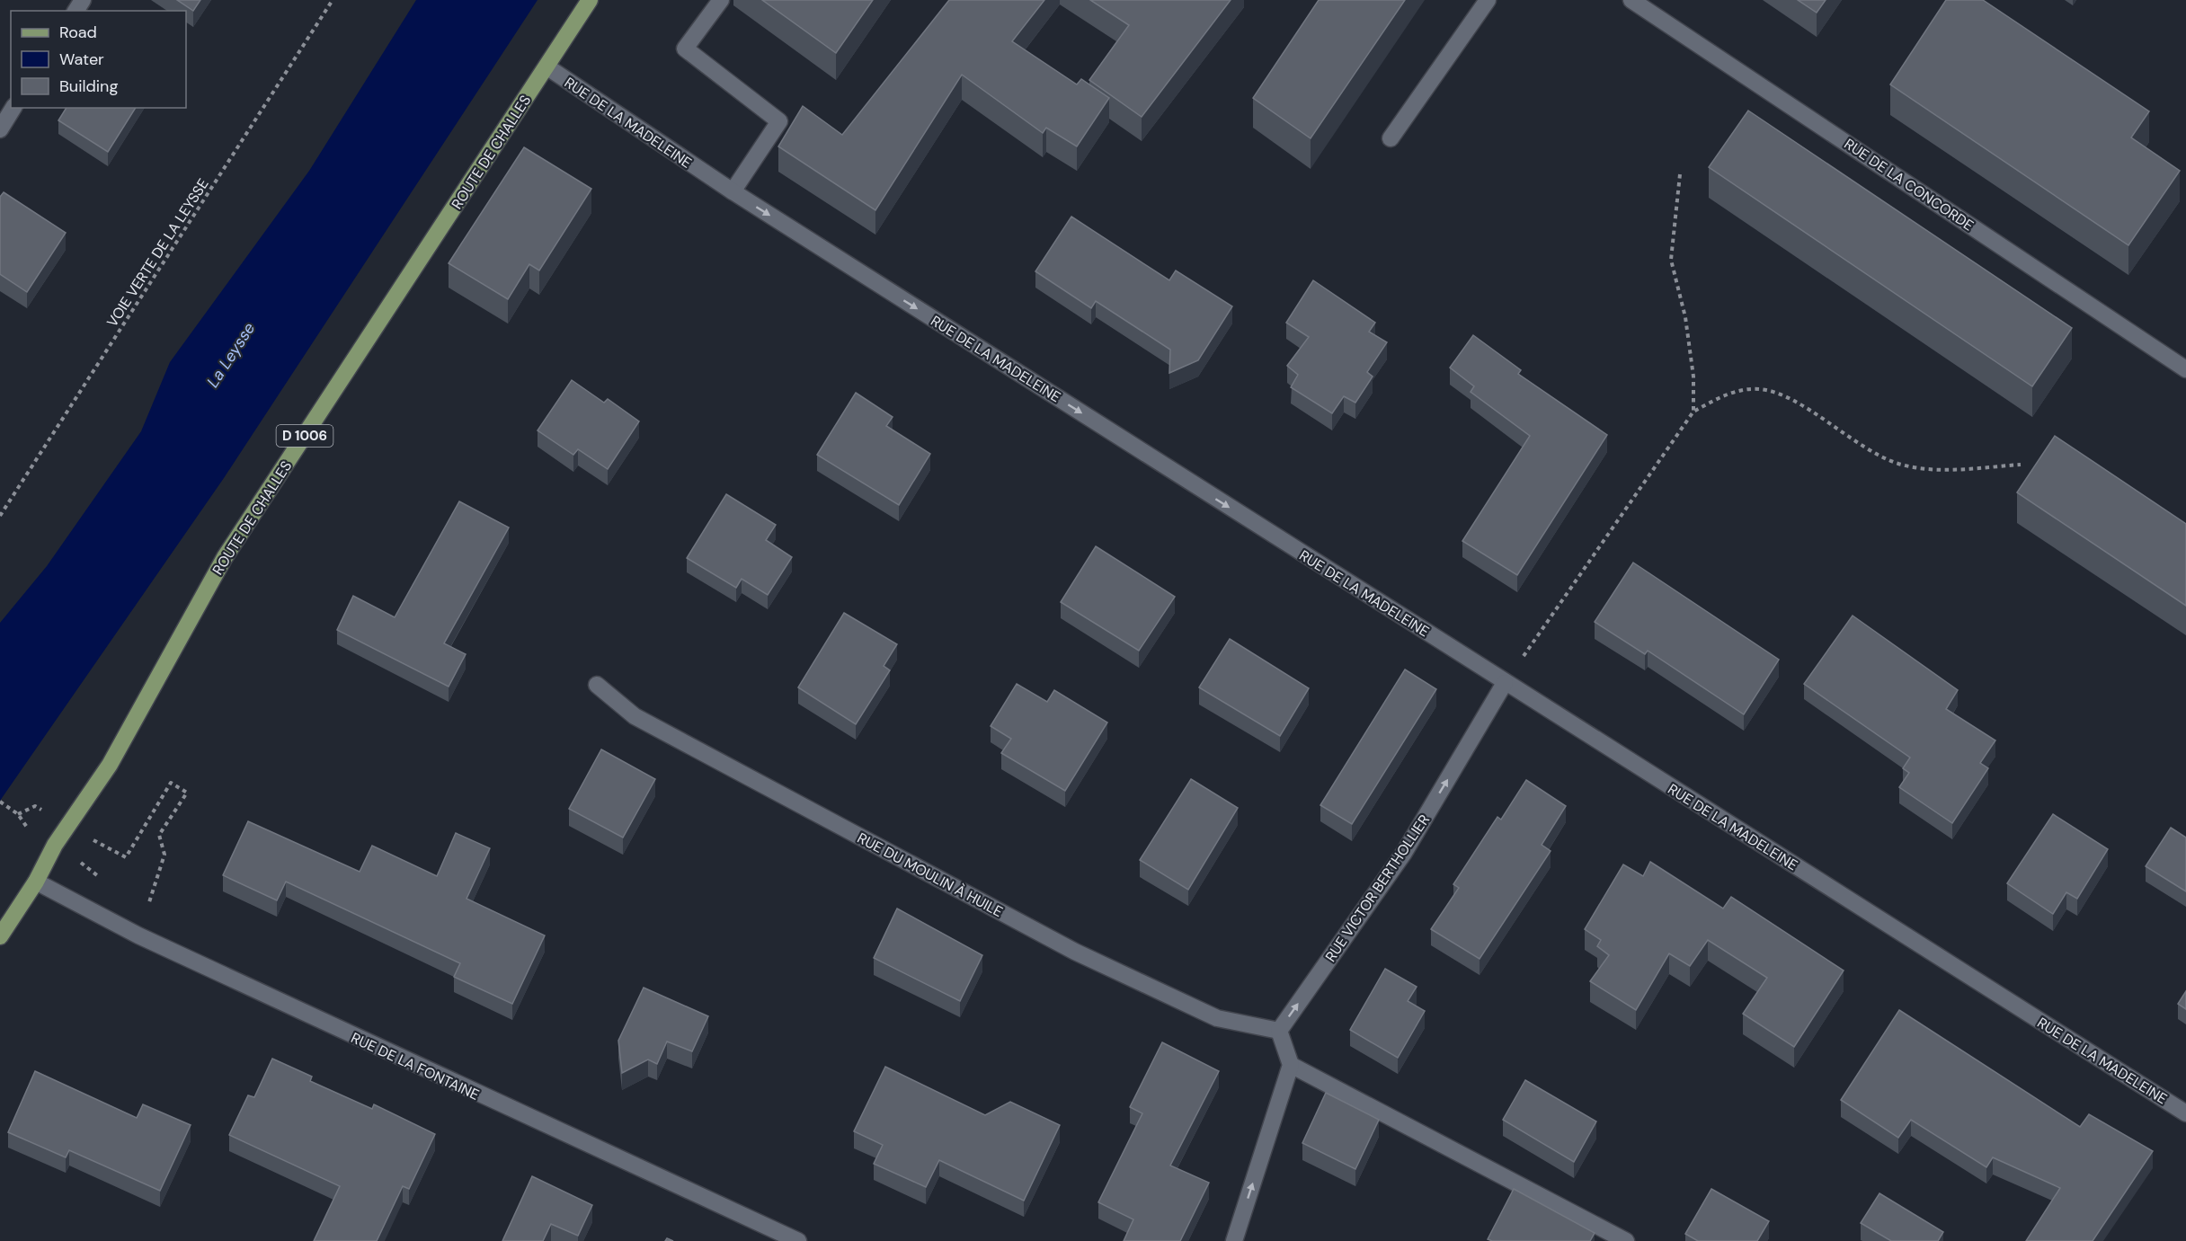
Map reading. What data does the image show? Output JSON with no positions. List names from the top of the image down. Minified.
{"streets":{"main road":["ROUTE DE CHALLES","D 1006"],"street":["RUE DE LA MADELEINE","RUE DE LA CONCORDE","RUE DU MOULIN À HUILE","RUE VICTOR BERTHOLLIER","RUE DE LA FONTAINE"],"path":["VOIE VERTE DE LA LEYSSE"]},"crossings":[["RUE DE LA MADELEINE","ROUTE DE CHALLES"],["RUE DE LA MADELEINE","RUE VICTOR BERTHOLLIER"],["ROUTE DE CHALLES","RUE DE LA FONTAINE"],["RUE DU MOULIN À HUILE","RUE VICTOR BERTHOLLIER"]],"one_way":["RUE DE LA MADELEINE","RUE VICTOR BERTHOLLIER"],"water":["La Leysse"],"legend":["Road","Water","Building"]}
